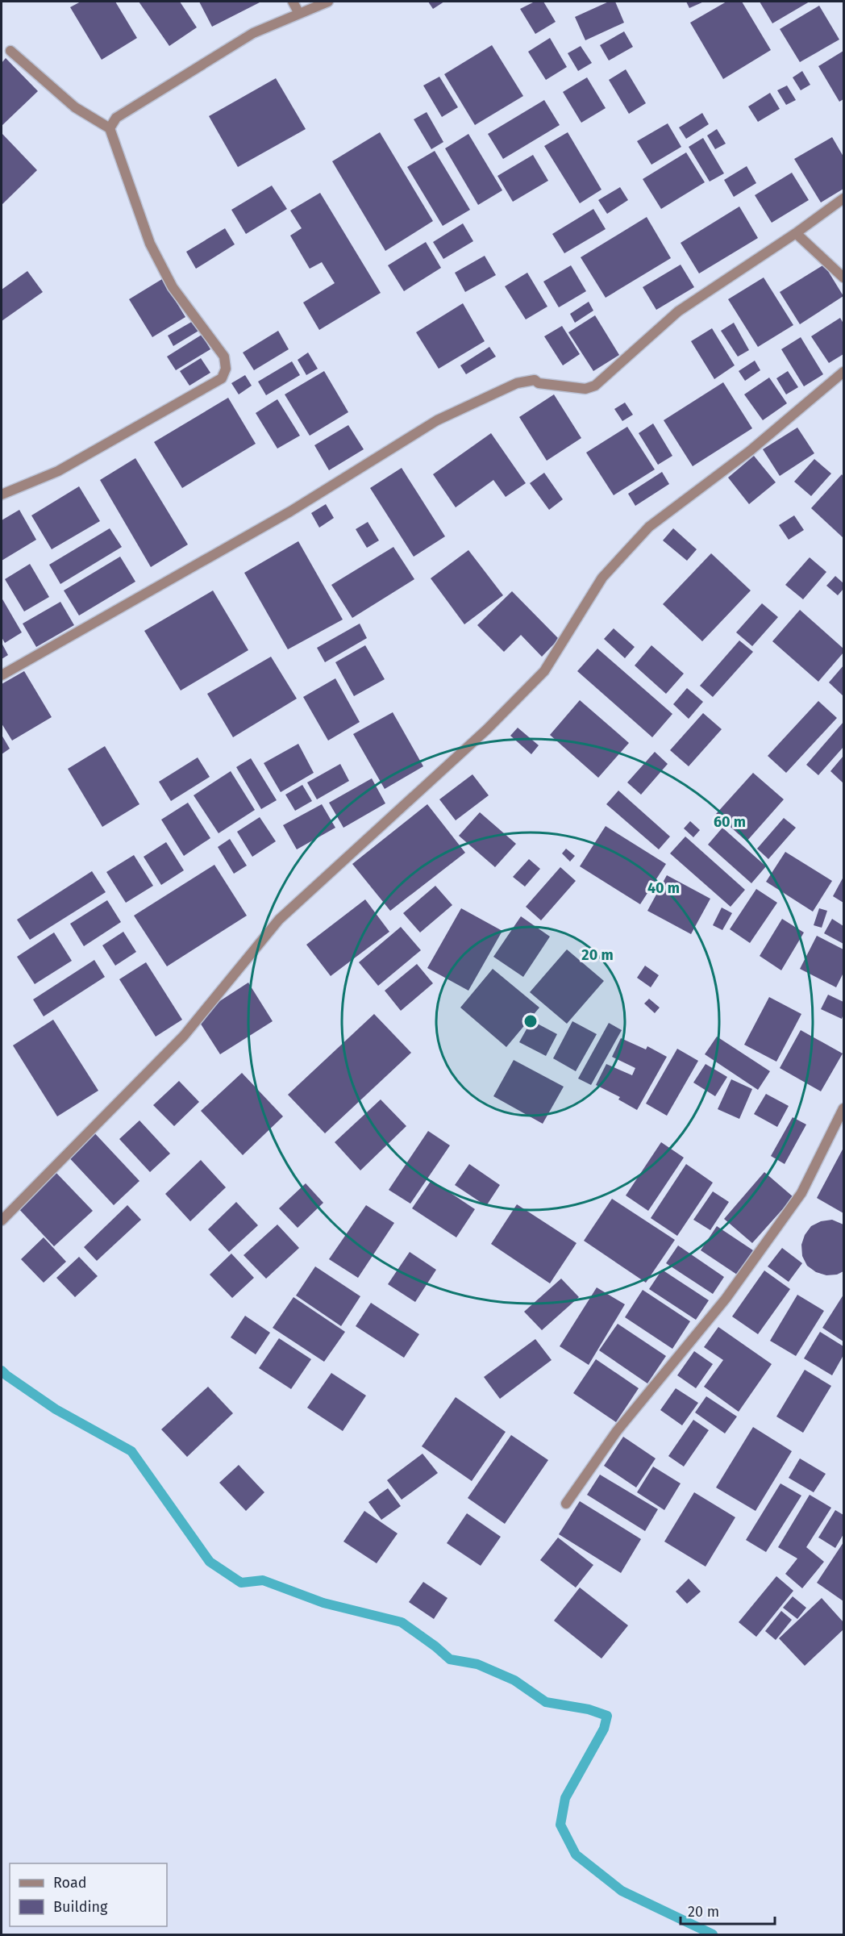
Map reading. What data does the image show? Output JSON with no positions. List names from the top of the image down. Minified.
{"legend":["Road","Building"],"scale_bar":"20 m","rings":["60 m","40 m","20 m"]}
